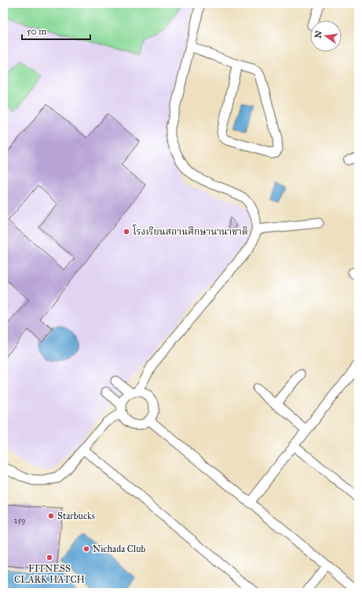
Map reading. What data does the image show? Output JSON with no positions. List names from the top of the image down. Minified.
{"places":["โรงเรียนสถานศึกษานานาชาติ","Starbucks","Nichada Club","FITNESS CLARK HATCH"],"house_numbers":["259"],"scale_bar":"50 m","north":"left"}
